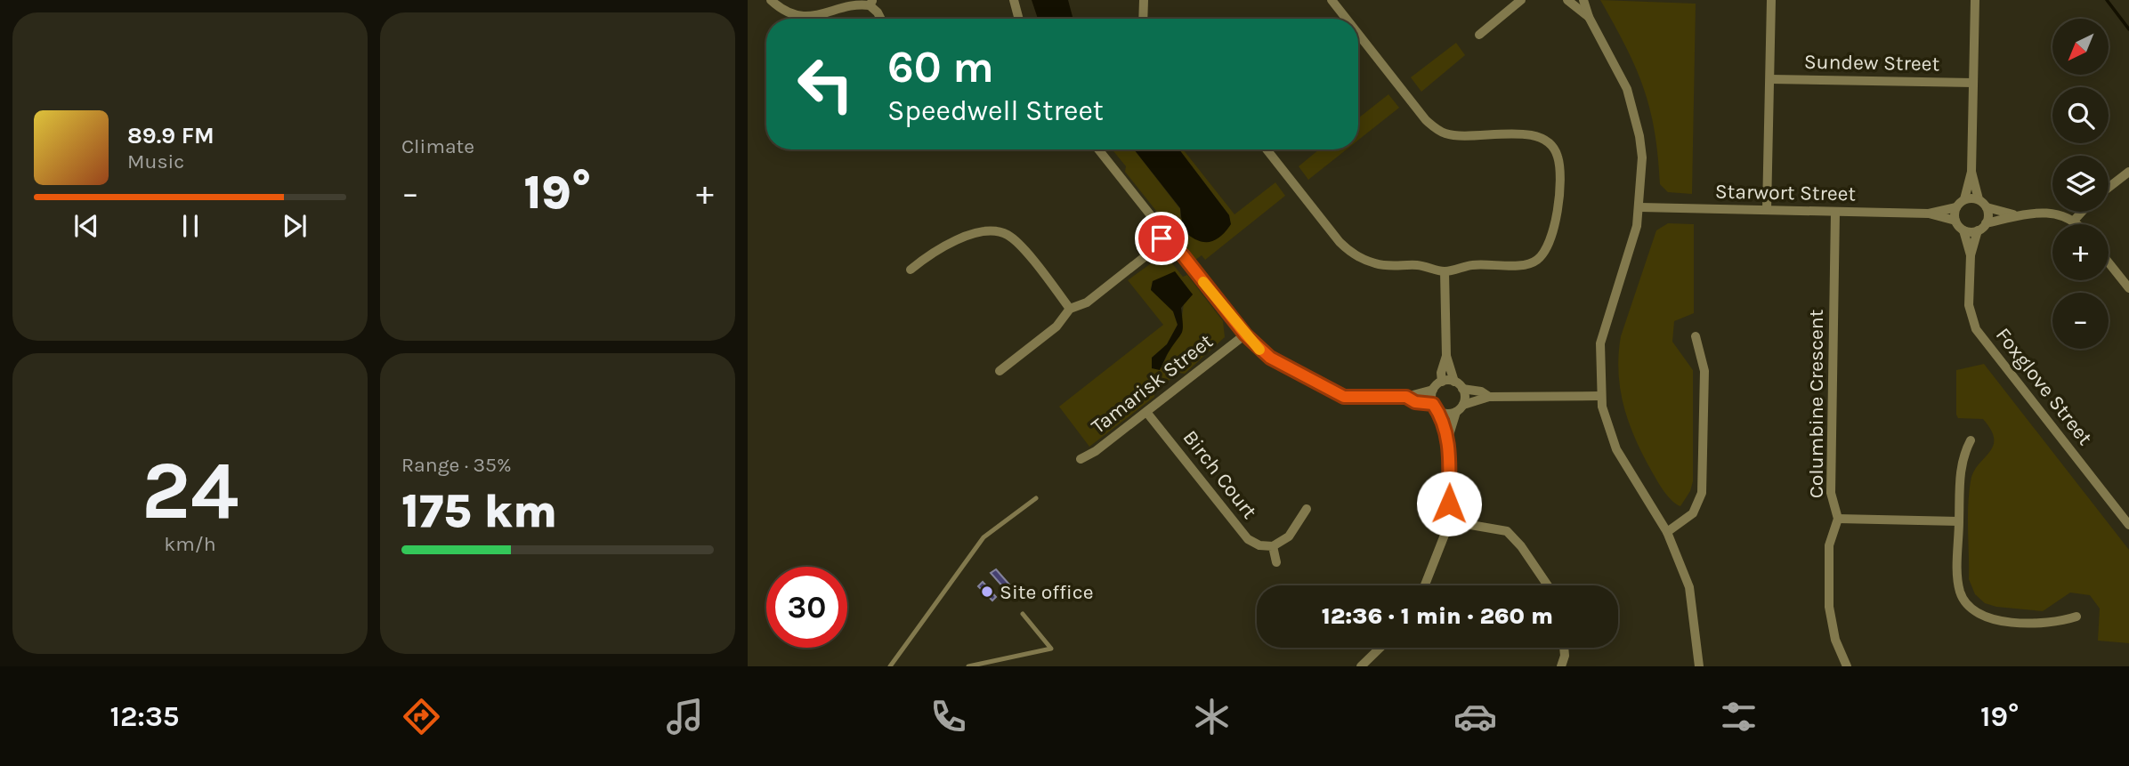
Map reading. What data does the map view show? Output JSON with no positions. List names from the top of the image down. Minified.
{"streets":{"street":["Sundew Street","Starwort Street","Tamarisk Street","Foxglove Street","Columbine Crescent","Birch Court"]},"crossings":[["Starwort Street","Foxglove Street"],["Starwort Street","Columbine Crescent"],["Tamarisk Street","Birch Court"]],"places":["Site office"],"north":"bottom left","page":{"tile":["Climate",["24","km/h"],["Range · 35%","175 km"]],"map_buttons":["+","−"],"turn":["60 m","Speedwell Street"],"song":["89.9 FM","Music"],"heat":["−","19°","+"],"limit":"30","trip":"12:36 · 1 min · 260 m","tabs":["12:35","19°"]}}
